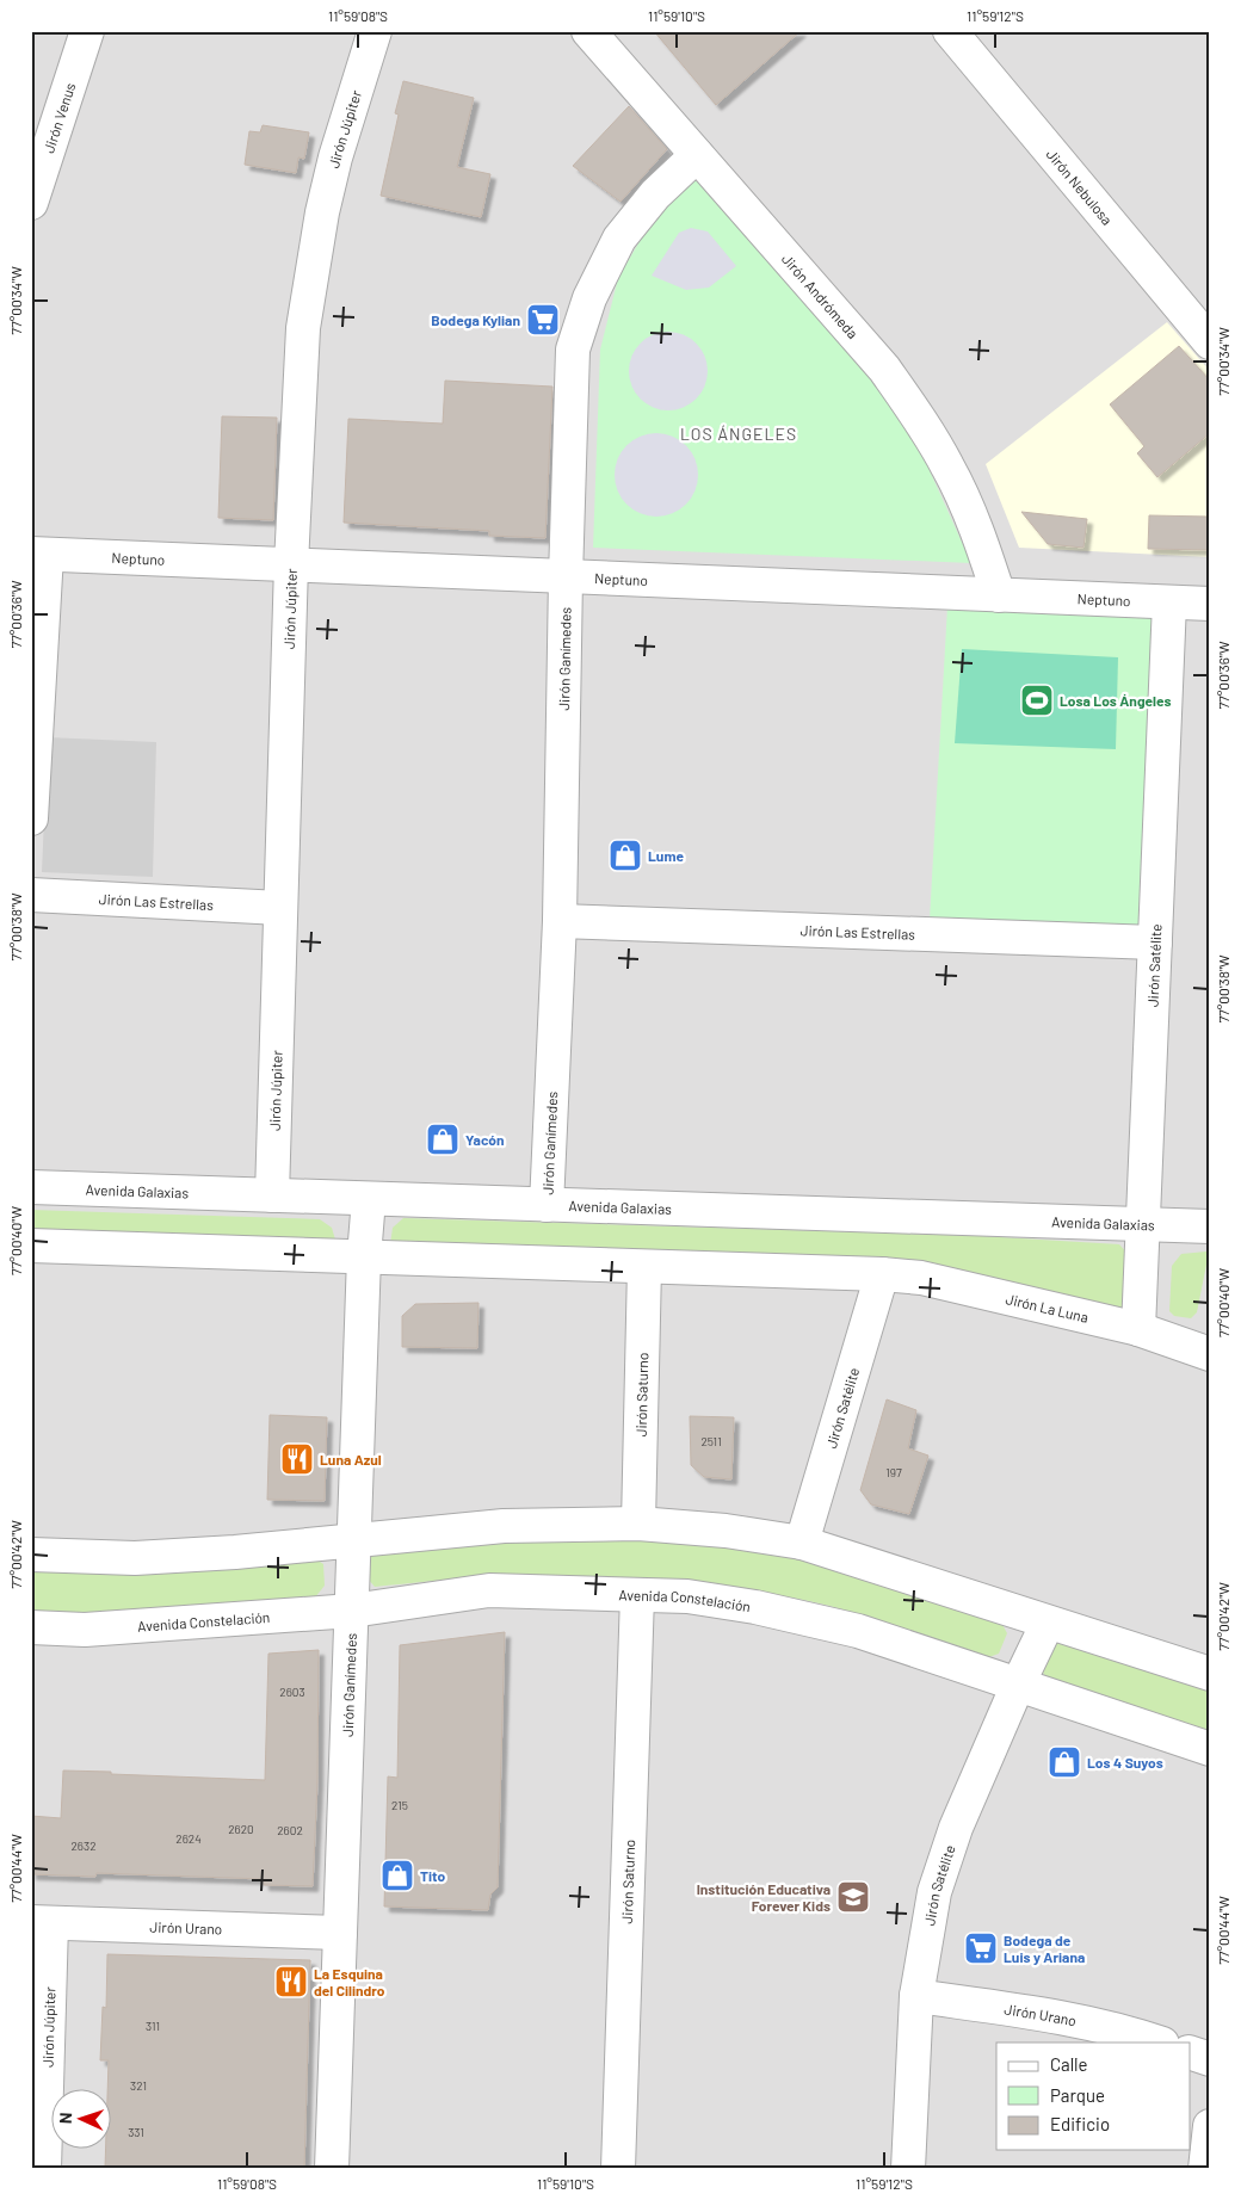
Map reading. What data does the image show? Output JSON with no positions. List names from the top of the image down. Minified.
{"streets":{"street":["Jirón Venus","Jirón Júpiter","Jirón Nebulosa","Jirón Andrómeda","Neptuno","Jirón Ganímedes","Jirón Las Estrellas","Jirón Satélite","Avenida Galaxias","Jirón La Luna","Jirón Saturno","Avenida Constelación","Jirón Urano"]},"crossings":[["Jirón Júpiter","Neptuno"],["Jirón Júpiter","Jirón Las Estrellas"],["Jirón Júpiter","Avenida Galaxias"],["Jirón Júpiter","Jirón Urano"],["Jirón Andrómeda","Neptuno"],["Jirón Andrómeda","Jirón Ganímedes"],["Neptuno","Jirón Ganímedes"],["Neptuno","Jirón Satélite"],["Jirón Ganímedes","Jirón Las Estrellas"],["Jirón Ganímedes","Avenida Galaxias"],["Jirón Ganímedes","Avenida Constelación"],["Jirón Ganímedes","Jirón Urano"],["Jirón Las Estrellas","Jirón Satélite"],["Jirón Satélite","Avenida Galaxias"],["Jirón Satélite","Jirón La Luna"],["Jirón Satélite","Avenida Constelación"],["Jirón Satélite","Jirón Urano"],["Jirón Saturno","Avenida Constelación"]],"districts":["LOS ÁNGELES"],"places":{"supermarket":["Bodega Kylian","Bodega de Luis y Ariana"],"sports":["Losa Los Ángeles"],"shop":["Lume","Yacón","Los 4 Suyos","Tito"],"restaurant":["Luna Azul","La Esquina del Cilindro"],"school or university":["Institución Educativa Forever Kids"]},"house_numbers":["2511","197","2603","215","2620","2602","2624","2632","311","321","331"],"legend":["Calle","Parque","Edificio"],"north":"left","coordinates":["11°59'08\"S","11°59'10\"S","11°59'12\"S","77°00'34\"W","77°00'36\"W","77°00'38\"W","77°00'40\"W","77°00'42\"W","77°00'44\"W"]}
